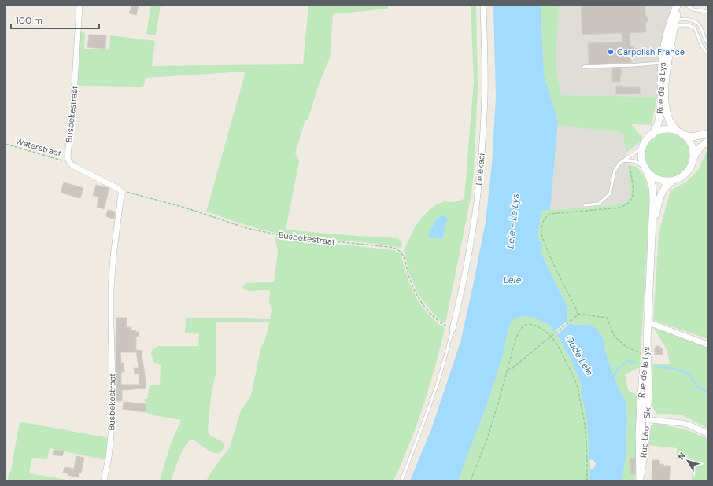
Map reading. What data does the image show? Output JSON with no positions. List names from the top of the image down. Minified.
{"streets":{"main road":["Rue de la Lys","Rue Léon Six"],"street":["Busbekestraat","Leiekaai"],"path":["Waterstraat"]},"crossings":[["Rue de la Lys","Rue Léon Six"],["Busbekestraat","Waterstraat"],["Busbekestraat","Leiekaai"]],"water":["Leie - La Lys","Leie","Oude Leie"],"places":["Carpolish France"],"scale_bar":"100 m","north":"top left"}
